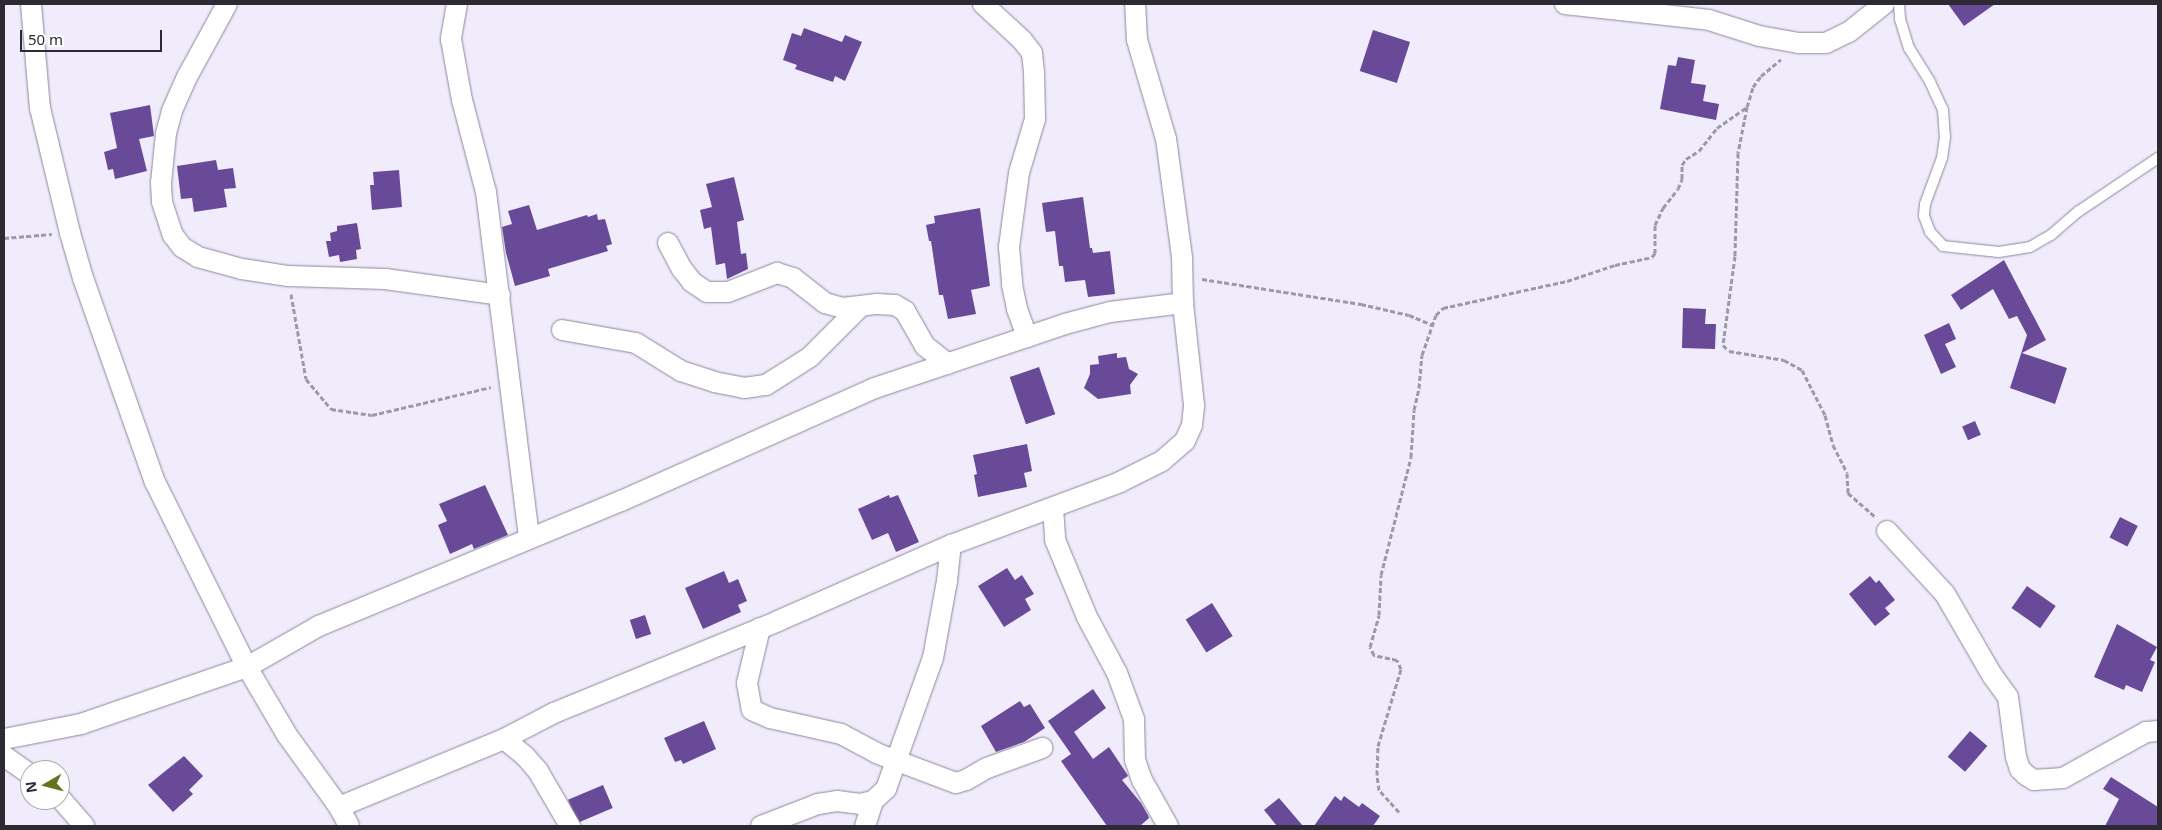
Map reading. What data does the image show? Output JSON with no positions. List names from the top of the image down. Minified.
{"scale_bar":"50 m","north":"left"}
